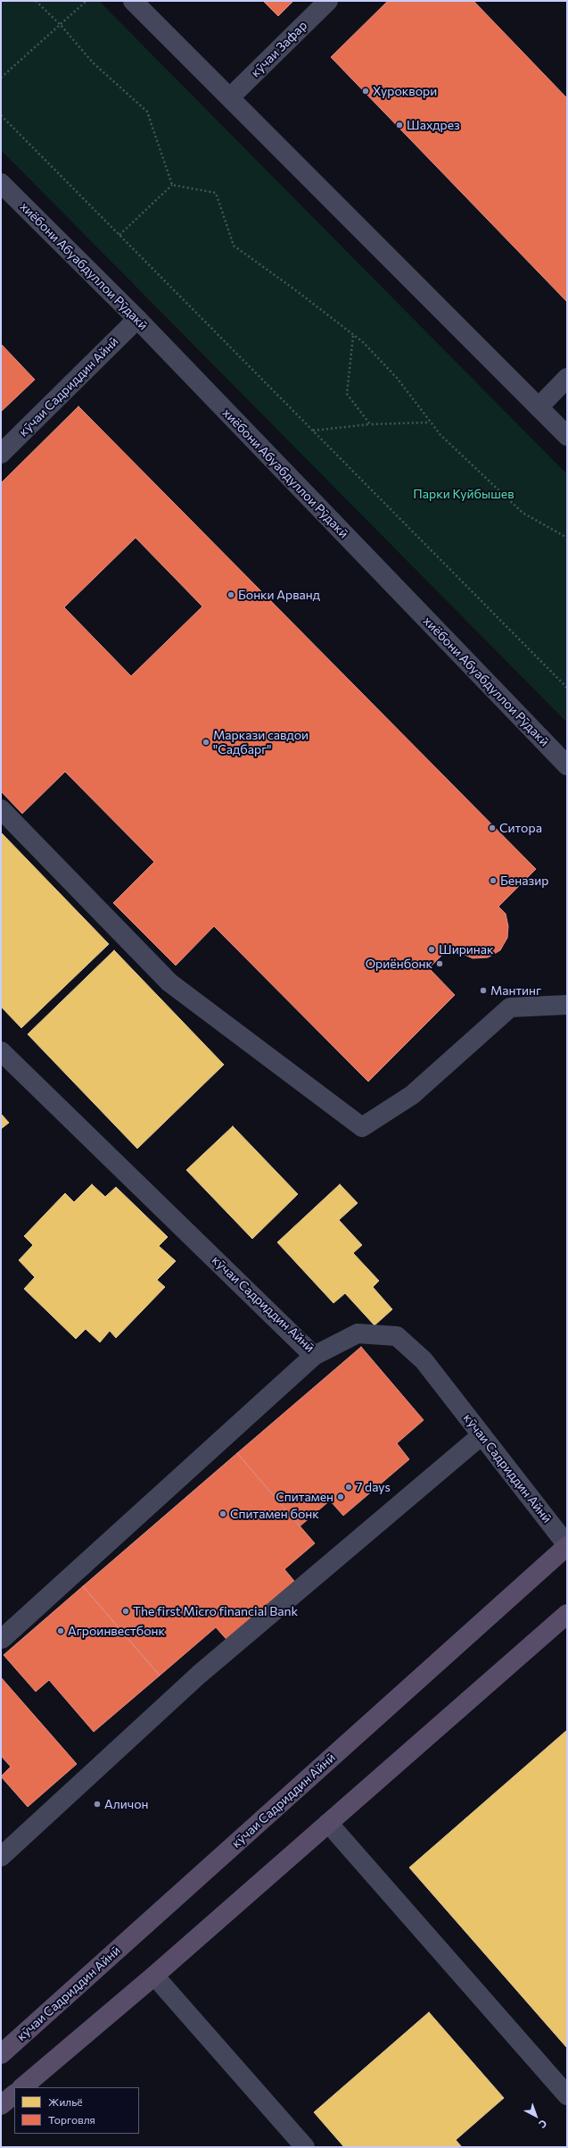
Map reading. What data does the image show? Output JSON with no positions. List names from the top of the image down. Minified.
{"streets":{"highway":["кӯчаи Садриддин Айнӣ"],"street":["кӯчаи Зафар","хиёбони Абуабдуллои Рӯдакӣ"]},"crossings":[["хиёбони Абуабдуллои Рӯдакӣ","кӯчаи Садриддин Айнӣ"]],"parks":["Парки Куйбышев"],"places":["Хуроквори","Шахдрез","Бонки Арванд","Маркази савдои \"Садбарг\"","Ситора","Беназир","Ширинак","Ориёнбонк","Мантинг","7 days","Спитамен","Спитамен бонк","The first Micro financial Bank","Агроинвестбонк","Аличон"],"legend":["Жильё","Торговля"],"north":"bottom right"}
